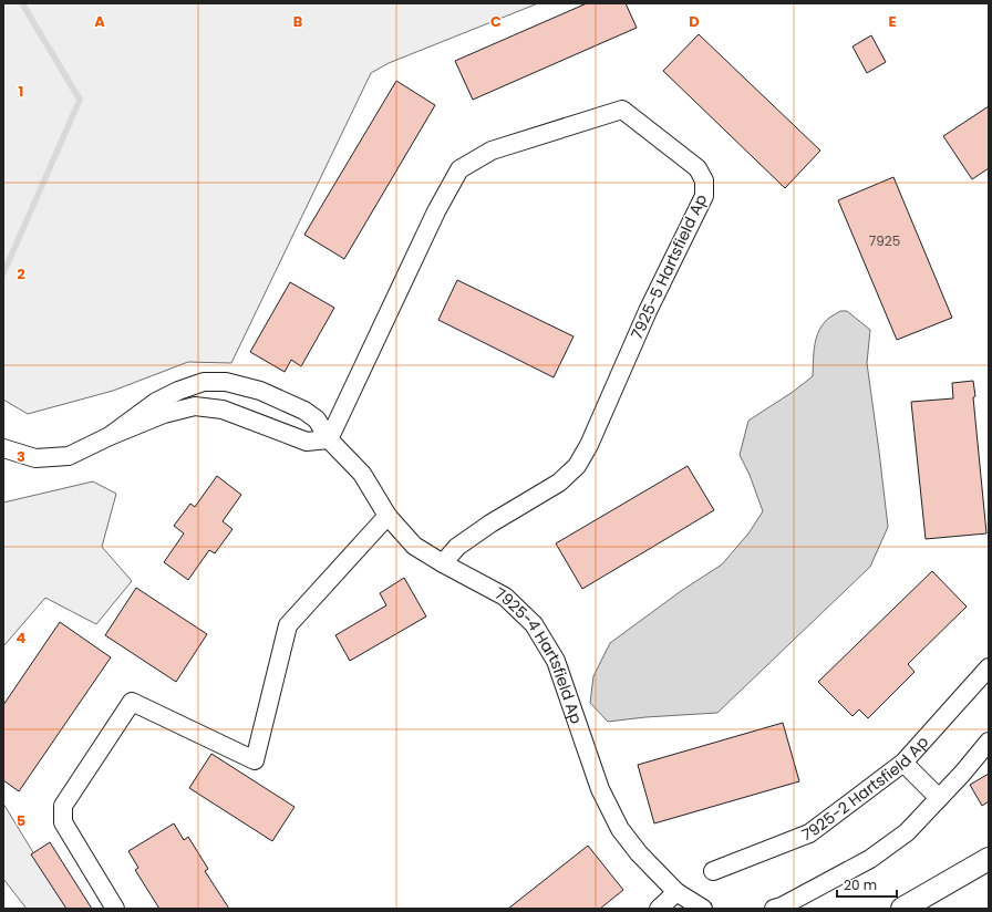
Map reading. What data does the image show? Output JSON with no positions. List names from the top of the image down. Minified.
{"streets":{"street":["7925-5 Hartsfield Ap","7925-4 Hartsfield Ap","7925-2 Hartsfield Ap"]},"crossings":[["7925-5 Hartsfield Ap","7925-4 Hartsfield Ap"]],"house_numbers":["7925"],"scale_bar":"20 m","grid":{"columns":["A","B","C","D","E"],"rows":["1","2","3","4","5"]}}
